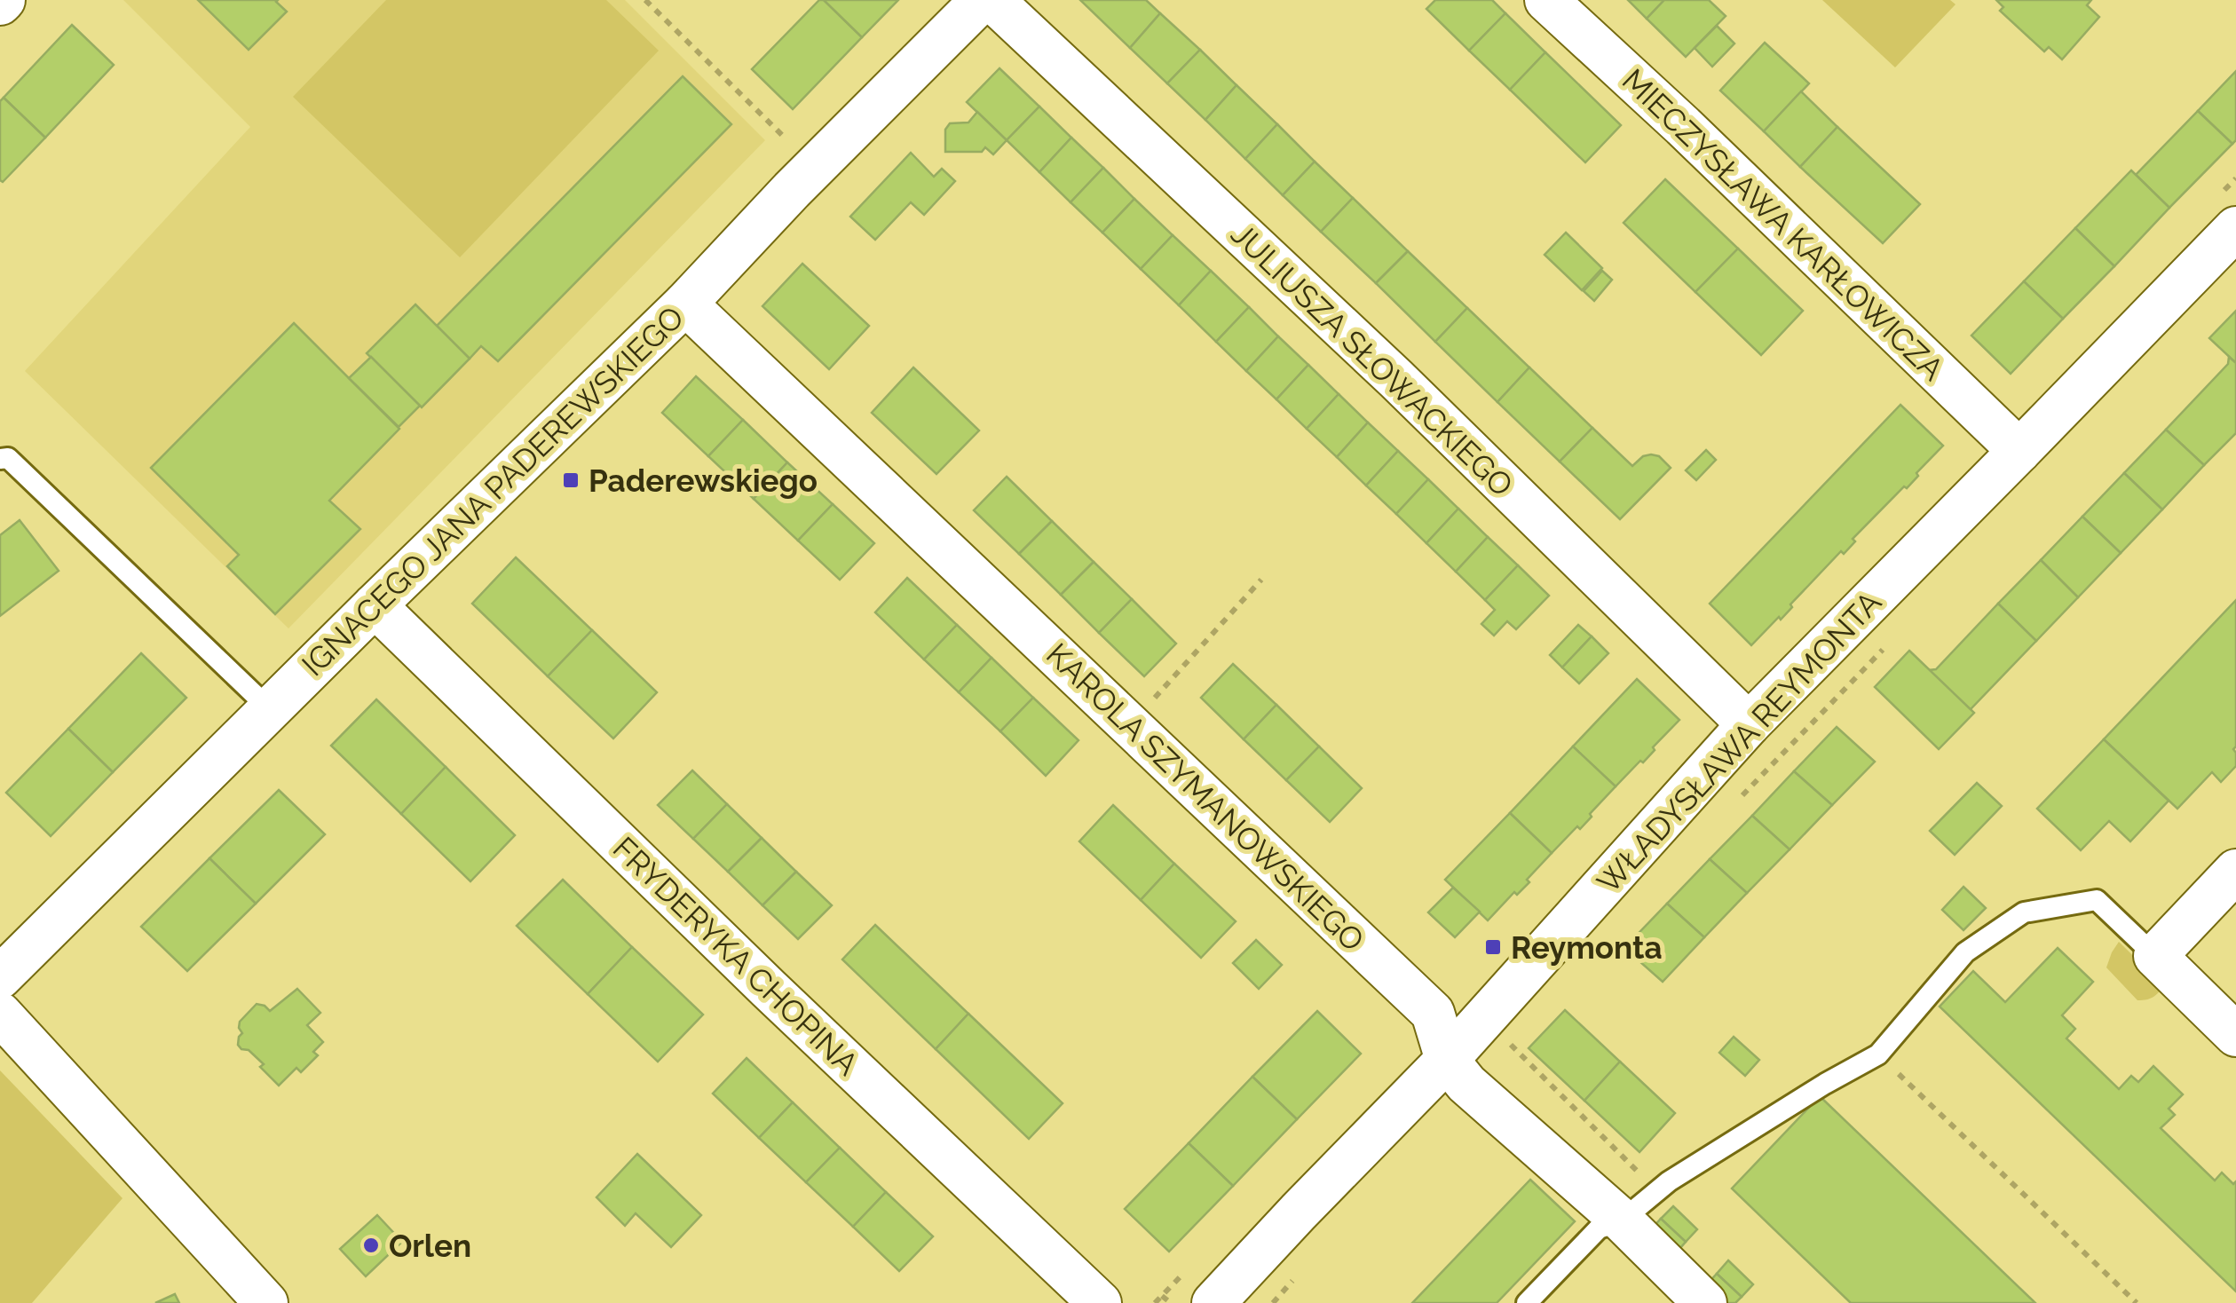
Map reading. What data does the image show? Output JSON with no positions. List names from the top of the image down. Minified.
{"streets":{"street":["MIECZYSŁAWA KARŁOWICZA","JULIUSZA SŁOWACKIEGO","IGNACEGO JANA PADEREWSKIEGO","WŁADYSŁAWA REYMONTA","KAROLA SZYMANOWSKIEGO","FRYDERYKA CHOPINA"]},"crossings":[["MIECZYSŁAWA KARŁOWICZA","WŁADYSŁAWA REYMONTA"],["JULIUSZA SŁOWACKIEGO","WŁADYSŁAWA REYMONTA"],["IGNACEGO JANA PADEREWSKIEGO","KAROLA SZYMANOWSKIEGO"],["IGNACEGO JANA PADEREWSKIEGO","FRYDERYKA CHOPINA"],["WŁADYSŁAWA REYMONTA","KAROLA SZYMANOWSKIEGO"]],"places":{"transit":["Paderewskiego","Reymonta"],"other":["Orlen"]}}
